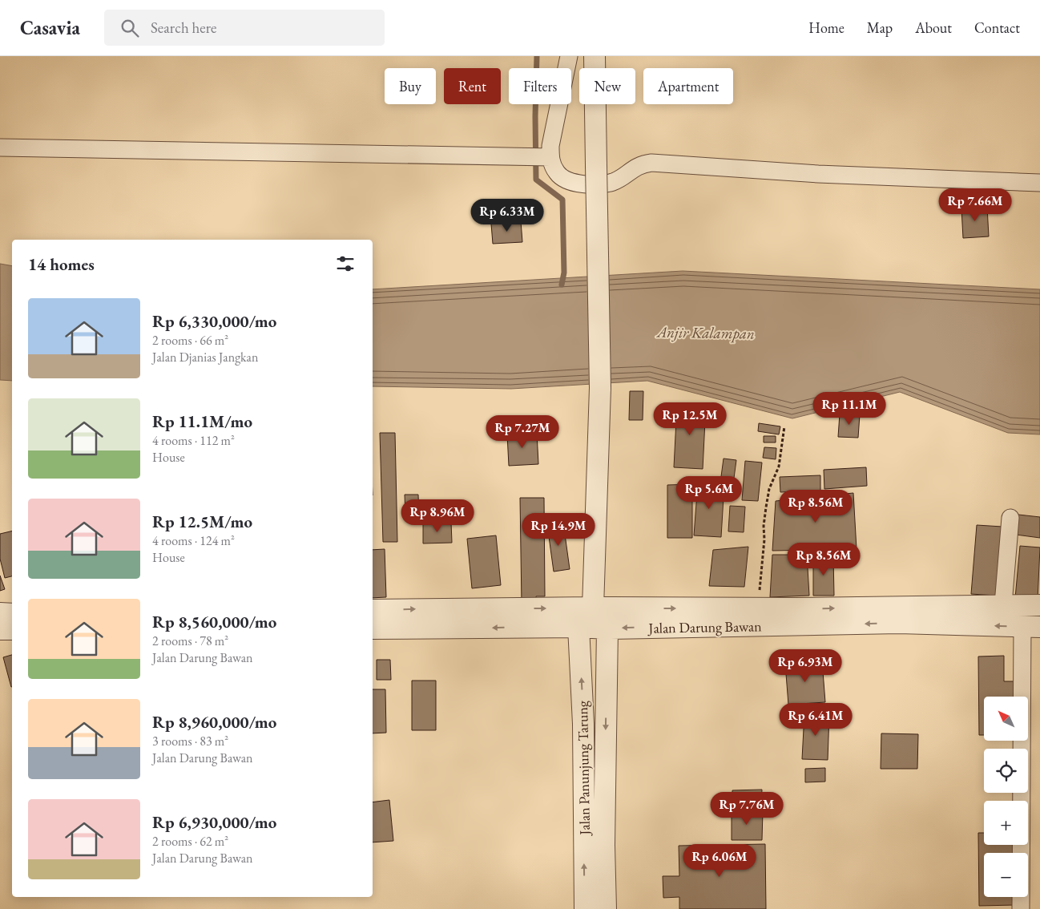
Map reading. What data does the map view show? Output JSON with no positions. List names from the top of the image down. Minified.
{"streets":{"street":["Jalan Darung Bawan","Jalan Panunjung Tarung"]},"crossings":[["Jalan Darung Bawan","Jalan Panunjung Tarung"]],"water":["Anjir Kalampan"],"north":"top left","page":{"header":"Casavia","search":"Search here","nav":["Home","Map","About","Contact"],"chip":["Buy","Rent","Filters","New","Apartment"],"price":["Rp 7.66M","Rp 6.33M","Rp 11.1M","Rp 12.5M","Rp 7.27M","Rp 5.6M","Rp 8.56M","Rp 8.96M","Rp 14.9M","Rp 8.56M","Rp 6.93M","Rp 6.41M","Rp 7.76M","Rp 6.06M"],"heading":"14 homes","list":[{"name":"Rp 6,330,000/mo","note":"2 rooms · 66 m² · Jalan Djanias Jangkan"},{"name":"Rp 11.1M/mo","note":"4 rooms · 112 m² · House"},{"name":"Rp 12.5M/mo","note":"4 rooms · 124 m² · House"},{"name":"Rp 8,560,000/mo","note":"2 rooms · 78 m² · Jalan Darung Bawan"},{"name":"Rp 8,960,000/mo","note":"3 rooms · 83 m² · Jalan Darung Bawan"},{"name":"Rp 6,930,000/mo","note":"2 rooms · 62 m² · Jalan Darung Bawan"}],"map_buttons":["+","−"]}}
